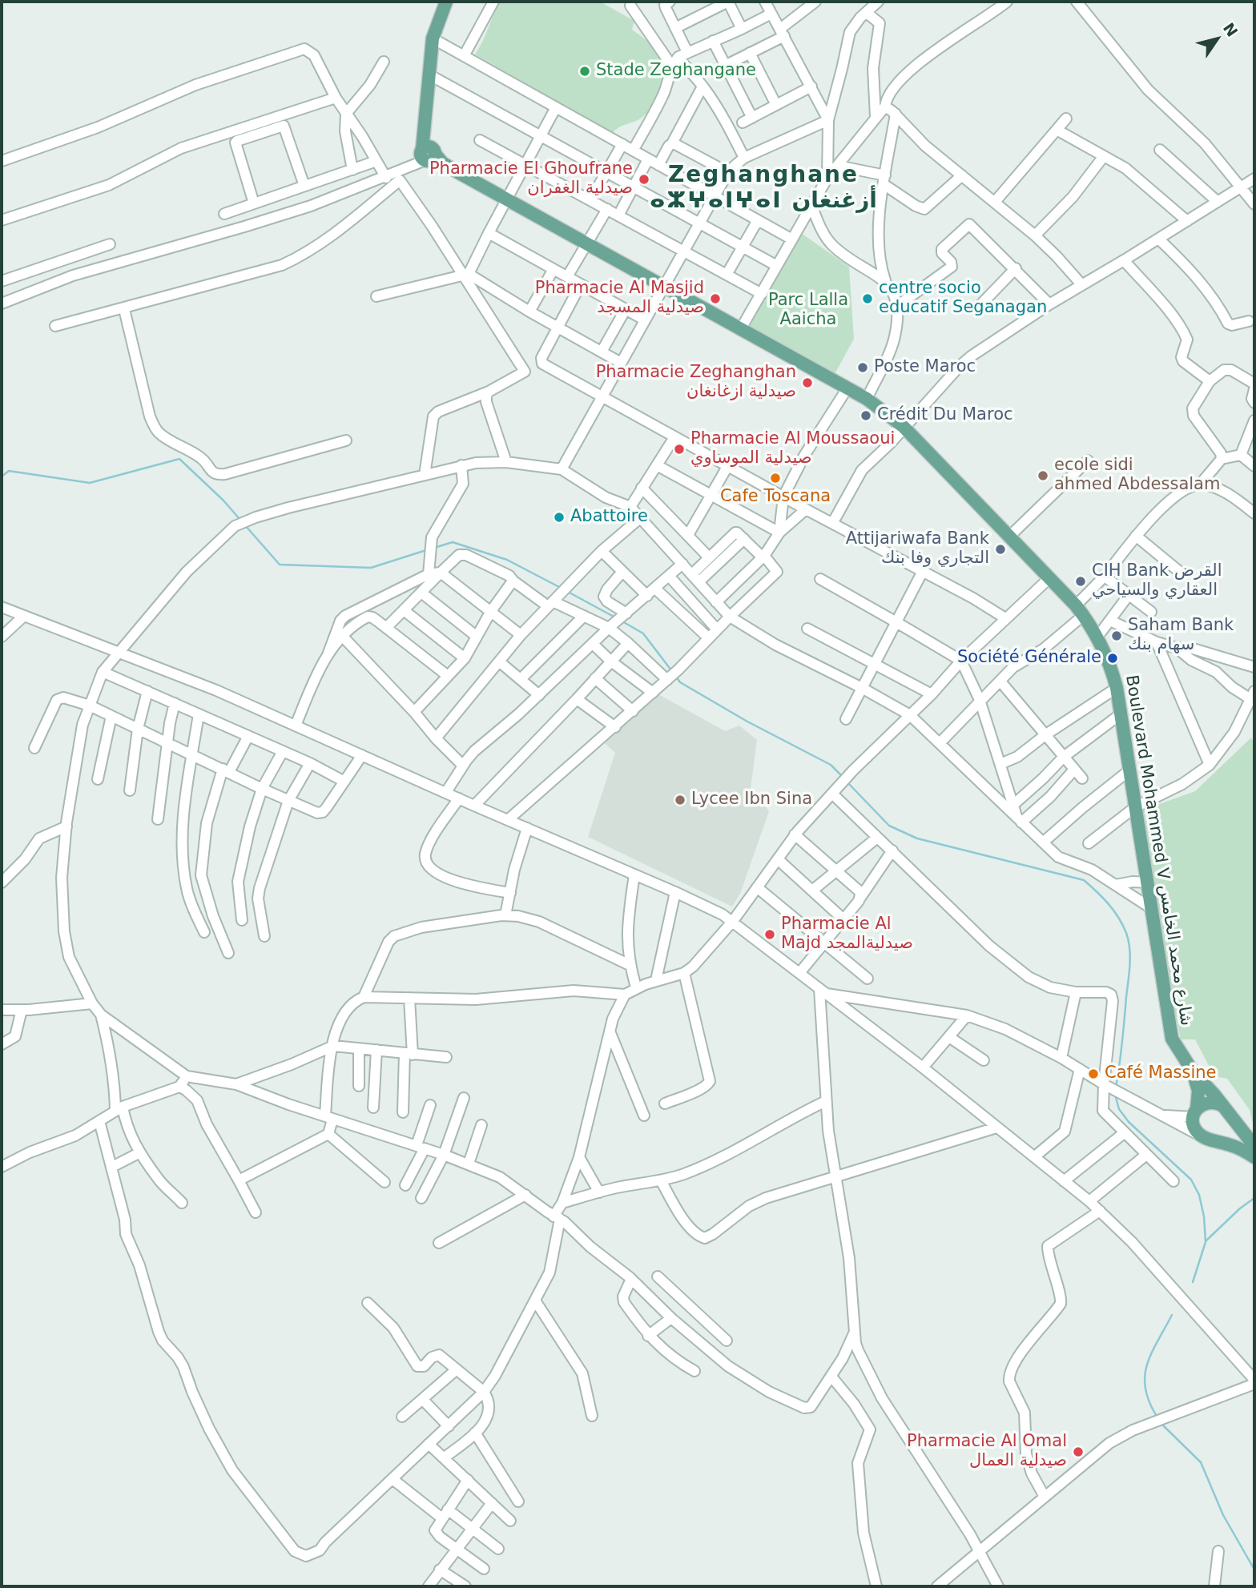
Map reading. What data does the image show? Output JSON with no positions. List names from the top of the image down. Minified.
{"streets":{"main road":["Boulevard Mohammed V شارع محمد الخامس"]},"districts":["Zeghanghane ⴰⵣⵖⴰⵏⵖⴰⵏ أزغنغان"],"parks":["Parc Lalla Aaicha"],"places":["Stade Zeghangane","Pharmacie El Ghoufrane صيدلية الغفران","Pharmacie Al Masjid صيدلية المسجد","centre socio educatif Seganagan","Poste Maroc","Pharmacie Zeghanghan صيدلية ازغانغان","Crédit Du Maroc","Pharmacie Al Moussaoui صيدلية الموساوي","ecole sidi ahmed Abdessalam","Cafe Toscana","Abattoire","Attijariwafa Bank التجاري وفا بنك","CIH Bank القرض العقاري والسياحي","Saham Bank سهام بنك","Société Générale","Lycee Ibn Sina","Pharmacie Al Majd صيدليةالمجد","Café Massine","Pharmacie Al Omal صيدلية العمال"],"north":"top right"}
